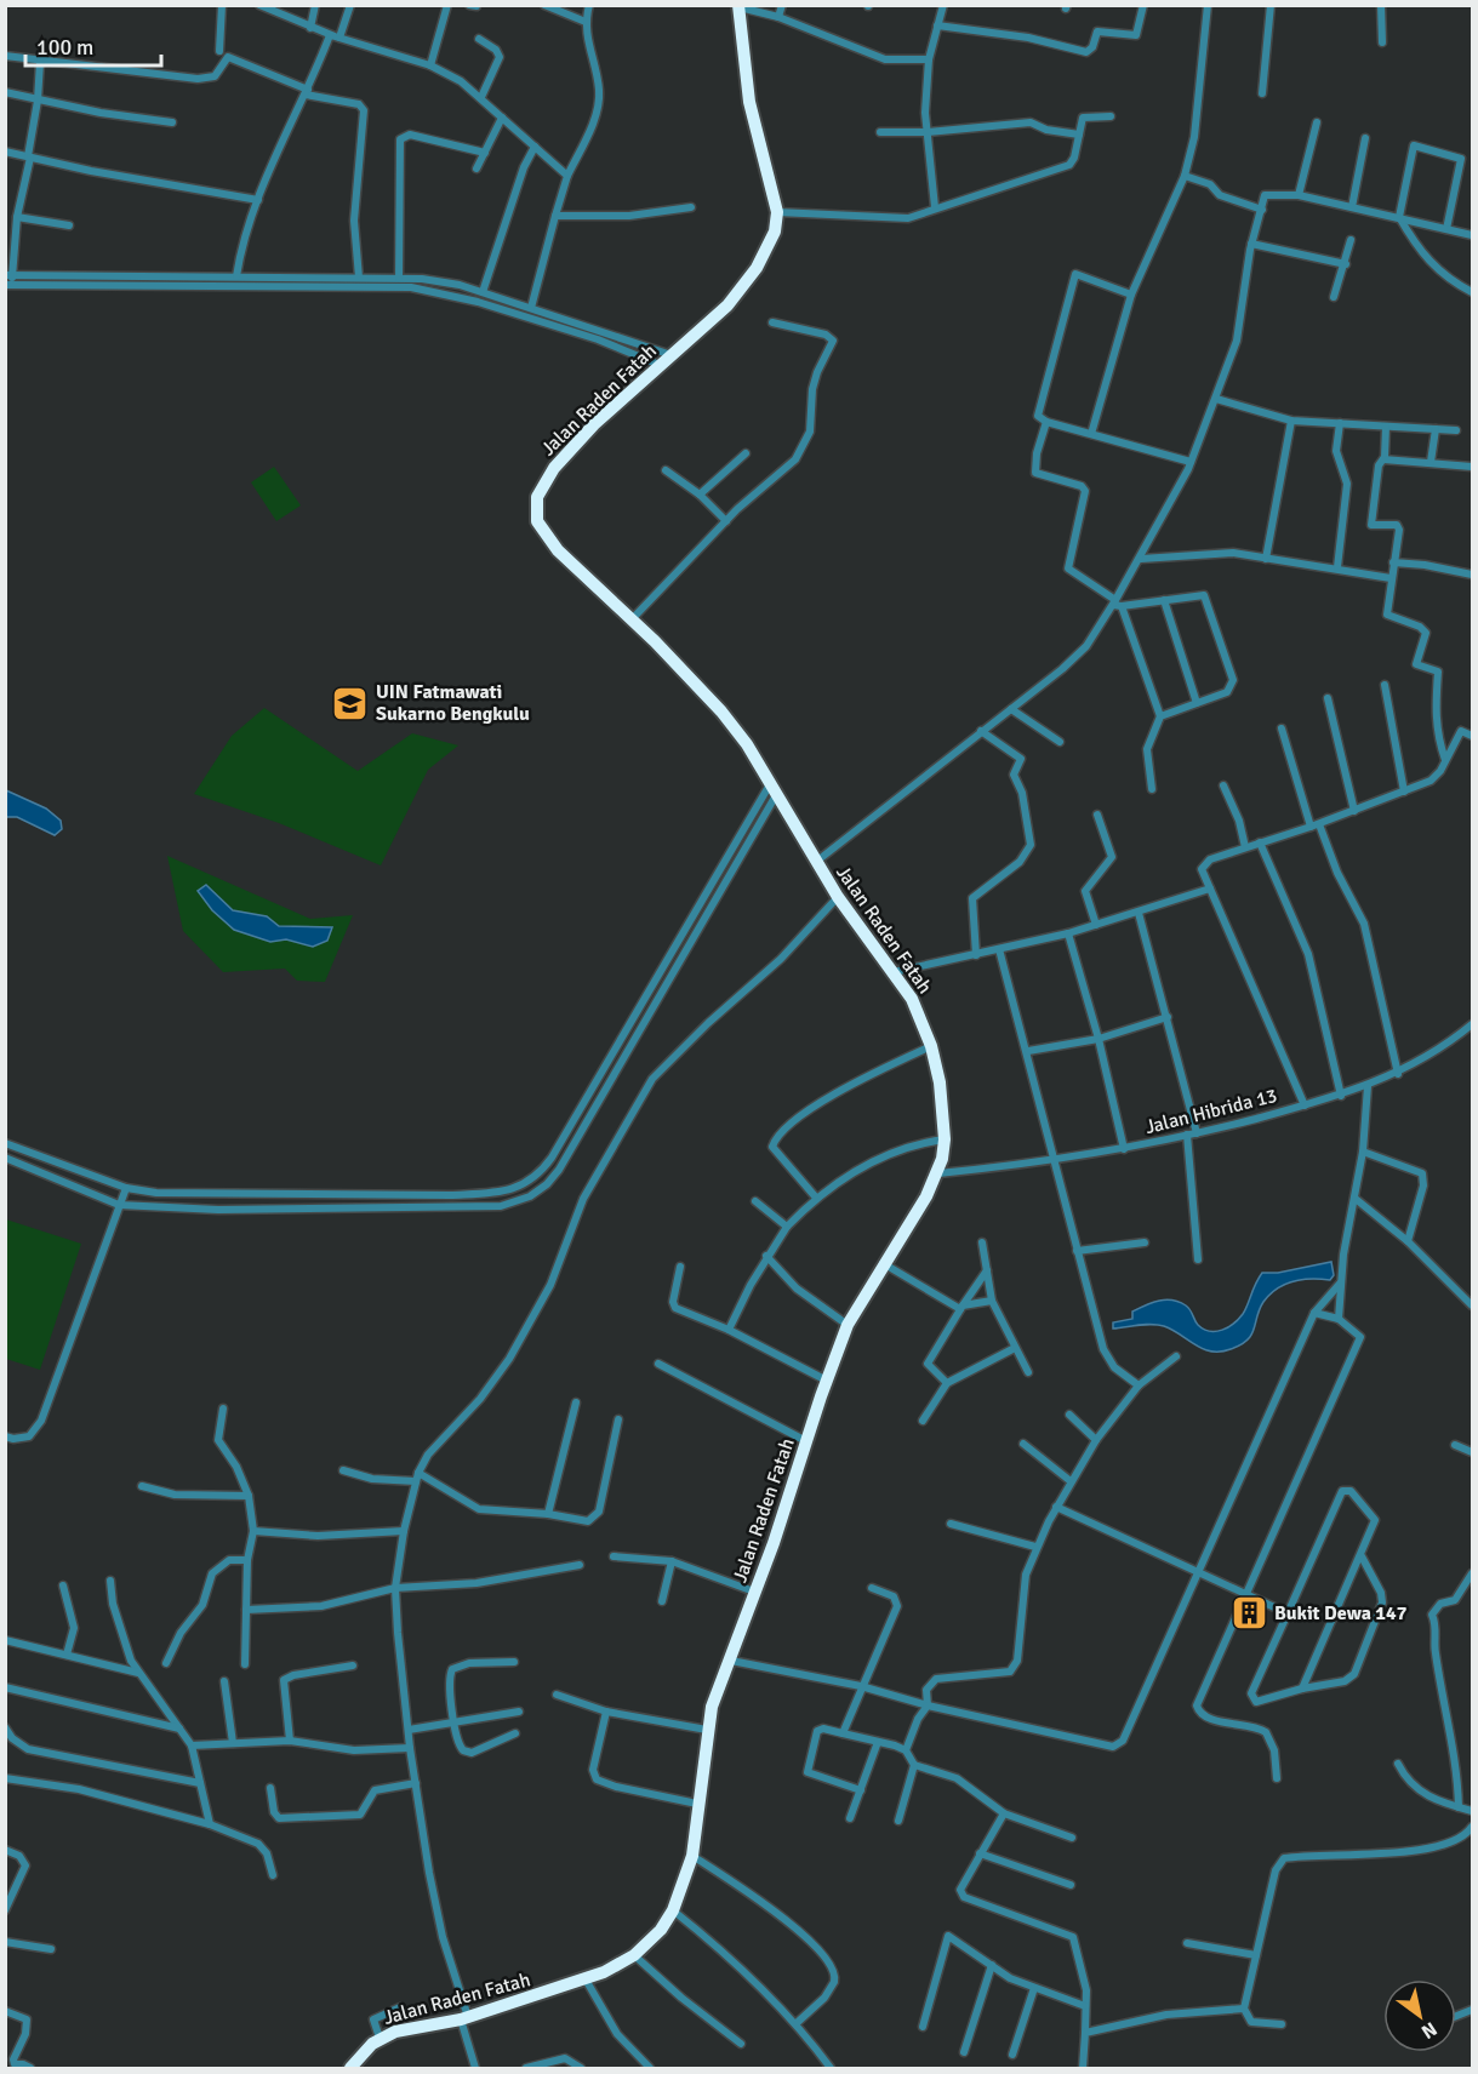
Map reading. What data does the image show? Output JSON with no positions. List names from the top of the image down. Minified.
{"streets":{"highway":["Jalan Raden Fatah"],"street":["Jalan Hibrida 13"]},"crossings":[["Jalan Raden Fatah","Jalan Hibrida 13"]],"places":{"school or university":["UIN Fatmawati Sukarno Bengkulu"],"building":["Bukit Dewa 147"]},"scale_bar":"100 m","north":"bottom right"}
